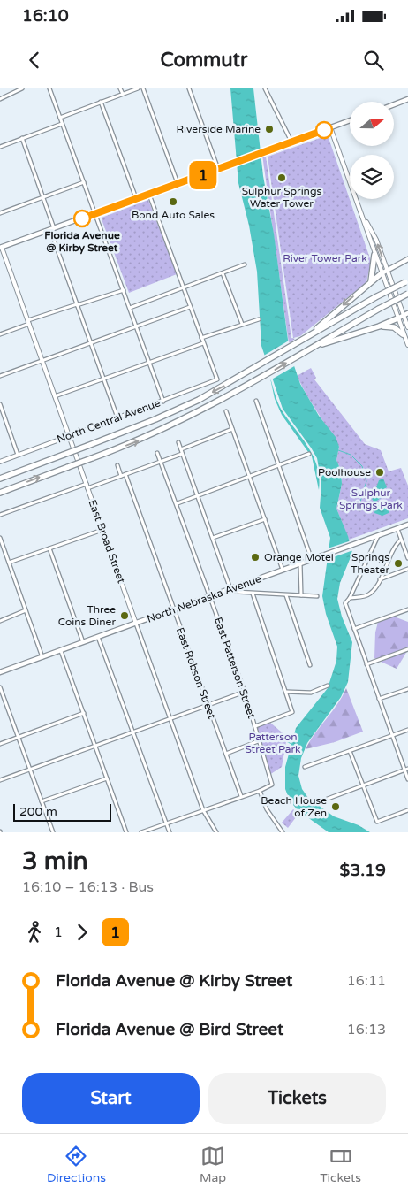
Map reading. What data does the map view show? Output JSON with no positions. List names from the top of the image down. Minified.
{"streets":{"main road":["North Nebraska Avenue"],"street":["North Central Avenue","East Broad Street","East Patterson Street","East Robson Street"]},"crossings":[["North Central Avenue","East Broad Street"],["East Broad Street","North Nebraska Avenue"],["North Nebraska Avenue","East Patterson Street"],["North Nebraska Avenue","East Robson Street"]],"parks":["River Tower Park","Sulphur Springs Park","Patterson Street Park"],"places":["Riverside Marine","Sulphur Springs Water Tower","Bond Auto Sales","Florida Avenue @ Kirby Street","Poolhouse","Orange Motel","Springs Theater","Three Coins Diner","Beach House of Zen"],"lines":["bus line 1"],"scale_bar":"200 m","north":"right","page":{"status":"16:10","header":"Commutr","on_map":"1","scale":"200 m","heading":["3 min","16:10 – 16:13 · Bus","$3.19"],"legs":["1","1"],"list":[{"name":"Florida Avenue @ Kirby Street","value":"16:11"},{"name":"Florida Avenue @ Bird Street","value":"16:13"}],"buttons":["Start","Tickets"],"tabs":["Directions","Map","Tickets"]}}
